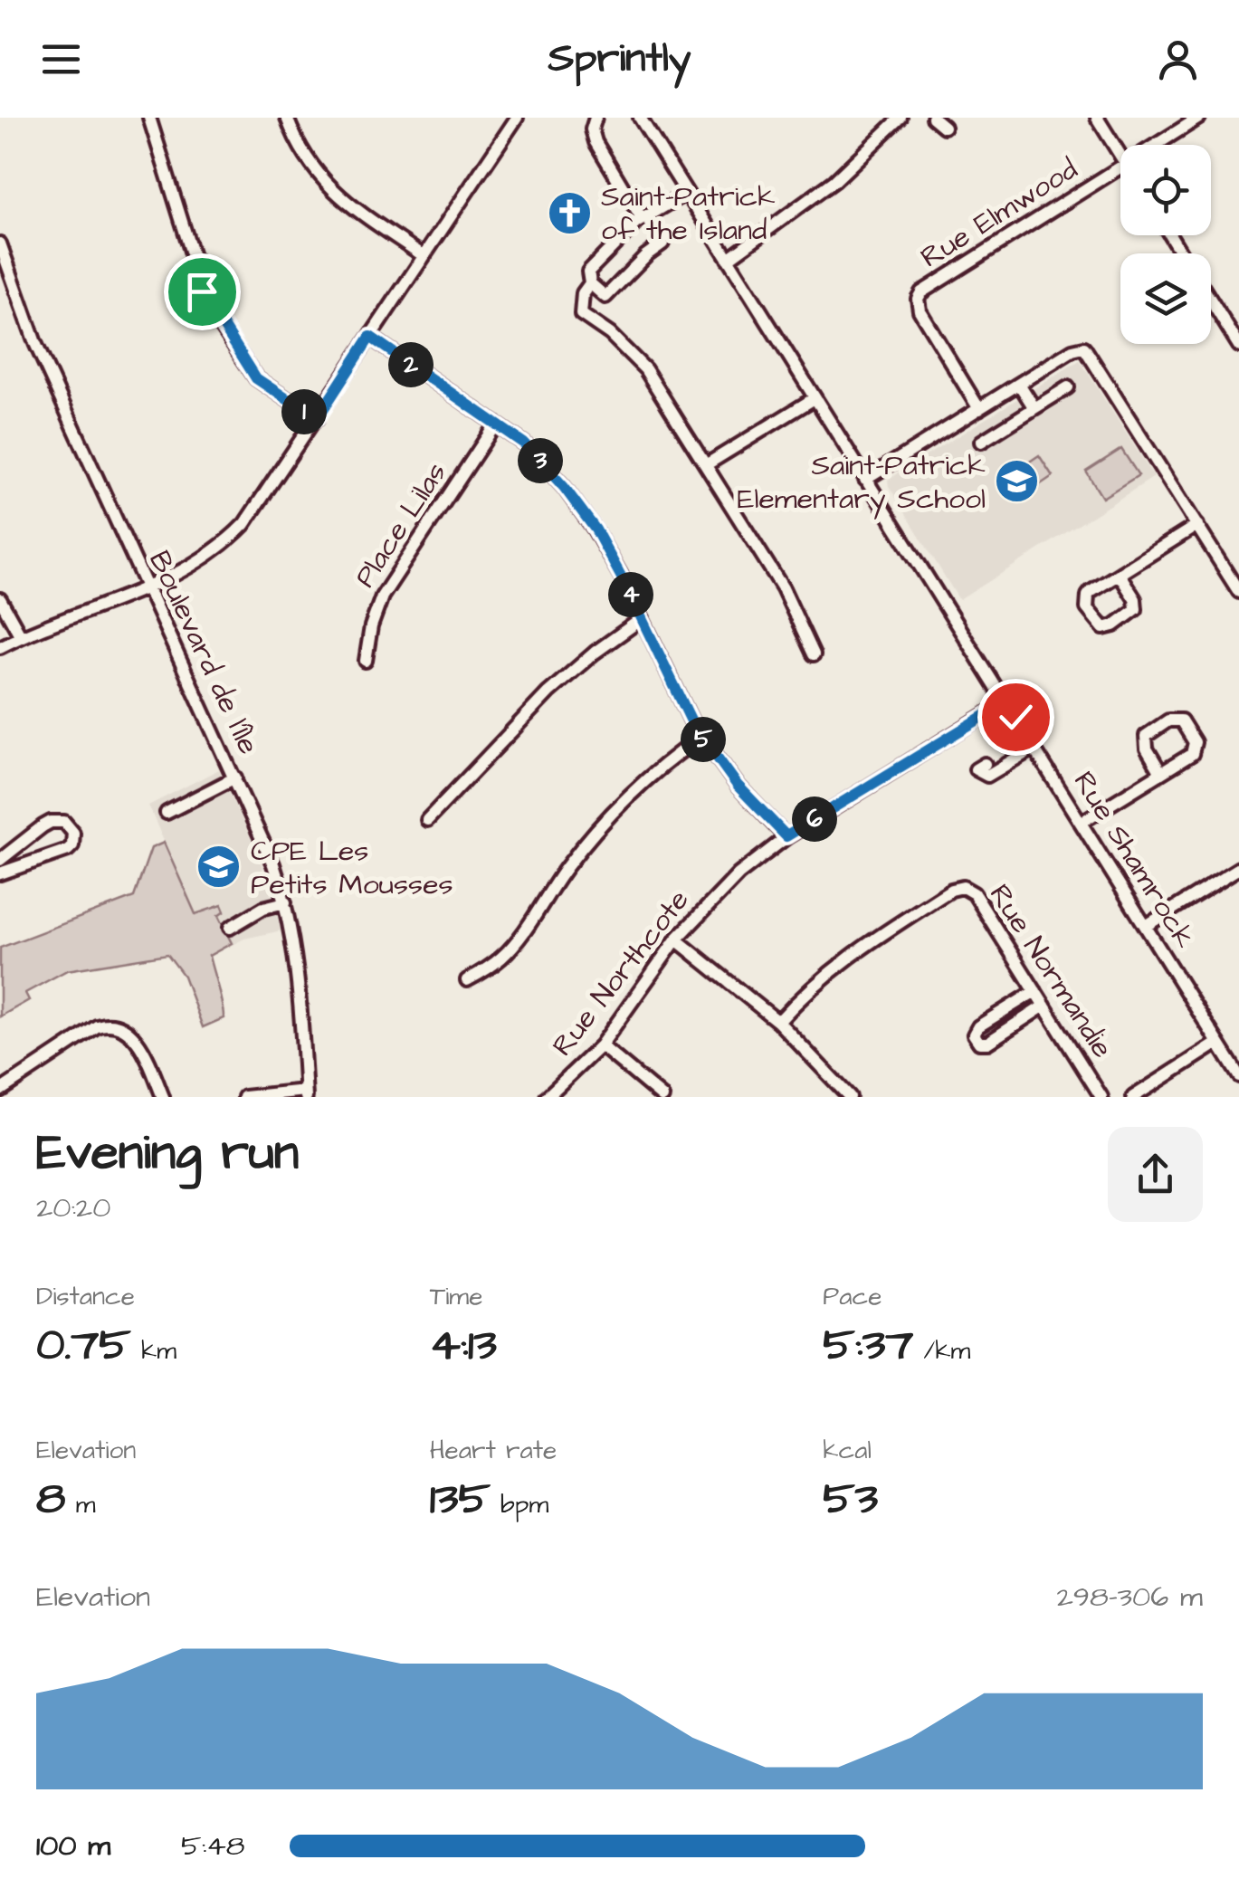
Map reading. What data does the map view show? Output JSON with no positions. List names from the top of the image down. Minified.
{"streets":{"street":["Rue Elmwood","Place Lilas","Boulevard de l'Île","Rue Shamrock","Rue Normandie","Rue Northcote"]},"crossings":[["Rue Shamrock","Rue Northcote"]],"places":{"church":["Saint-Patrick of the Island"],"school or university":["Saint-Patrick Elementary School","CPE Les Petits Mousses"]},"page":{"header":"Sprintly","pins":["2","1","3","4","5","6"],"heading":["Evening run","20:20"],"stats":[["Distance","0.75 km"],["Time","4:13"],["Pace","5:37 /km"],["Elevation","8 m"],["Heart rate","135 bpm"],["kcal","53"]],"chart":["Elevation","298–306 m"],"list":[{"name":"100 m","note":"5:48"}]}}
